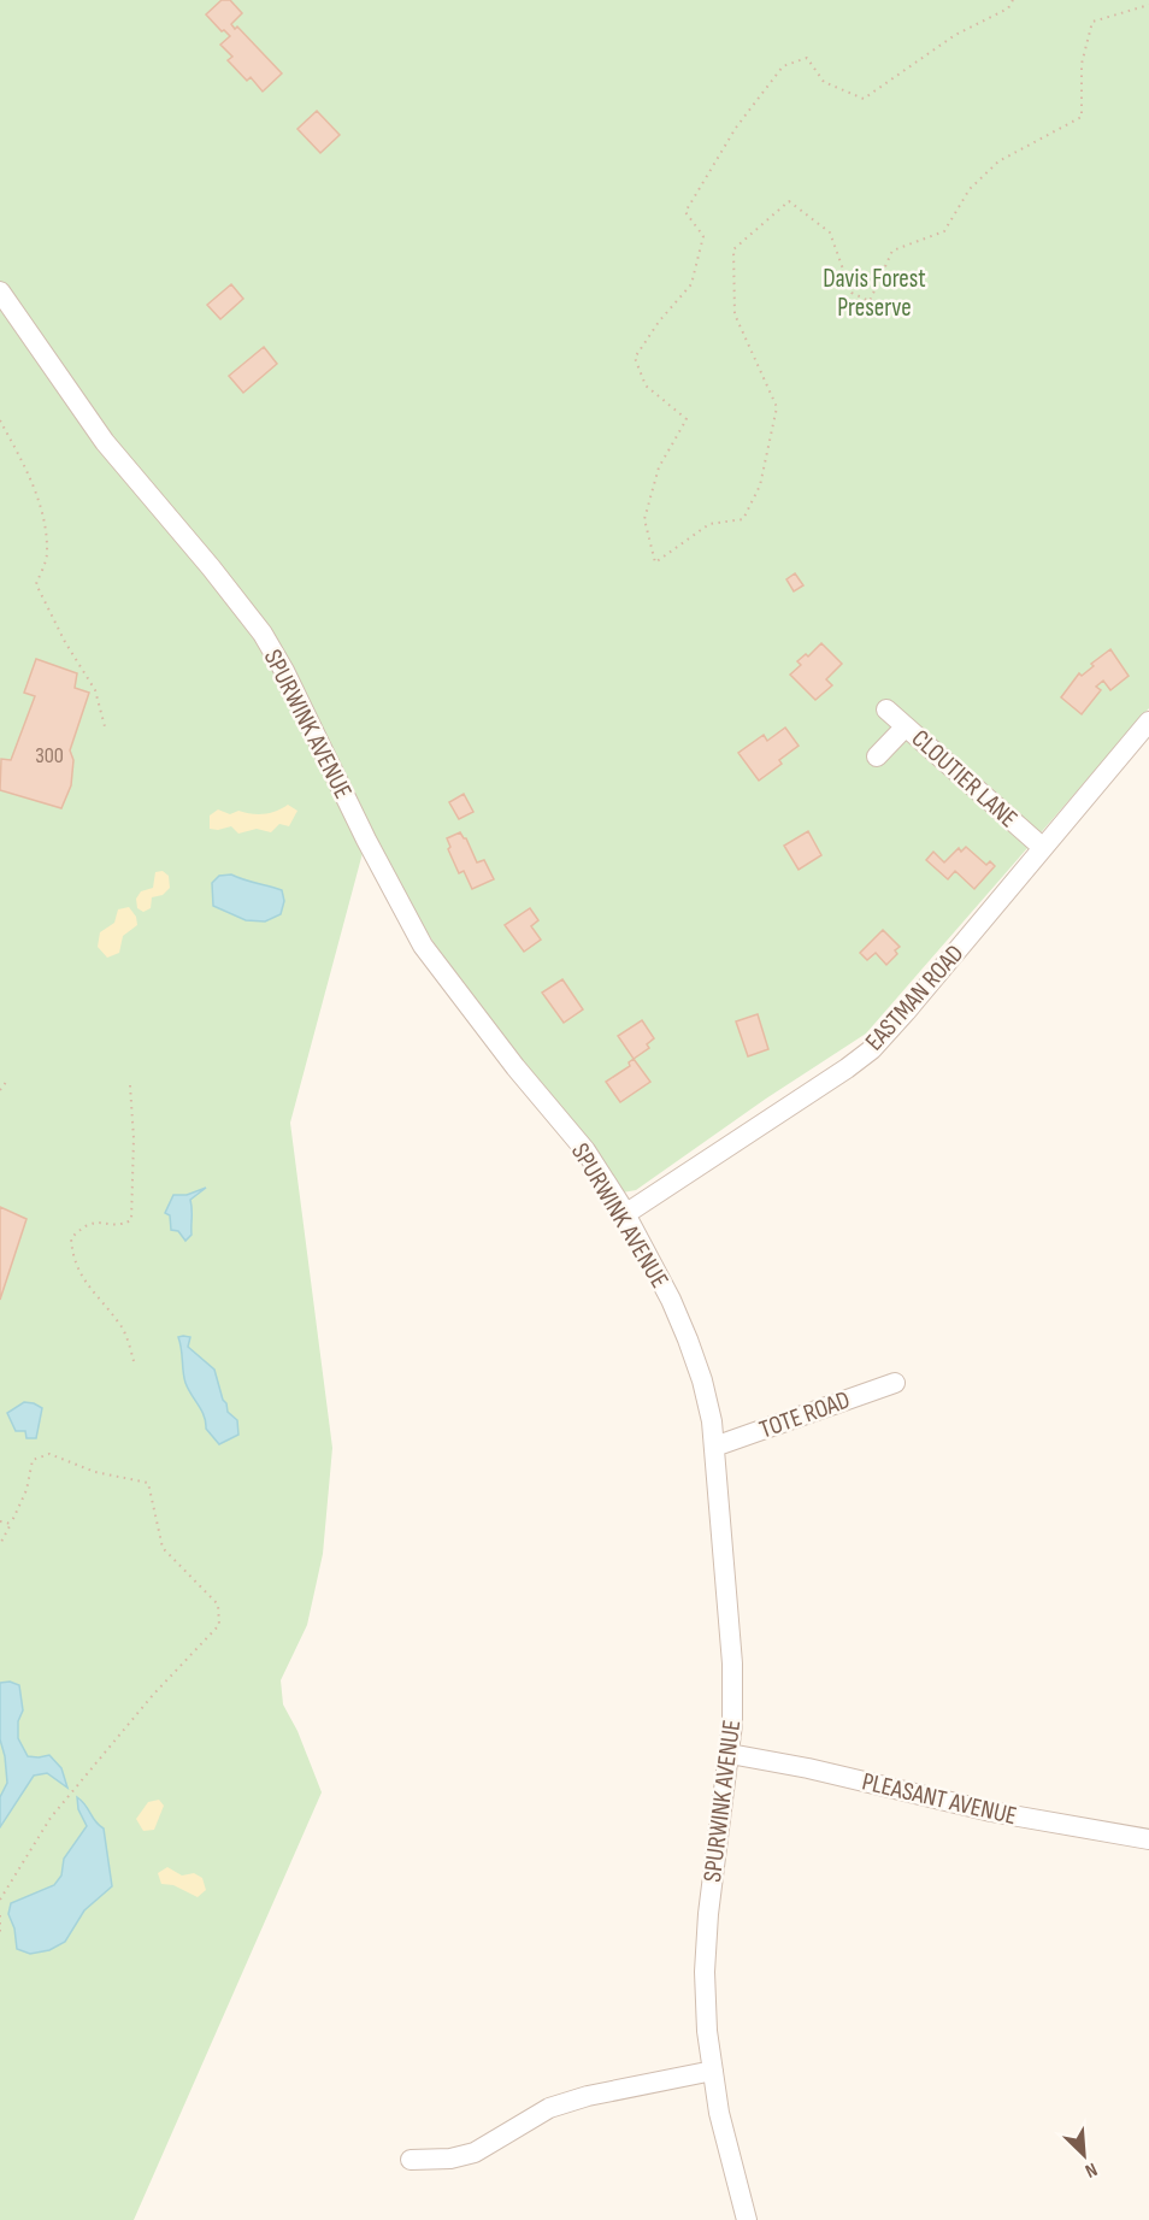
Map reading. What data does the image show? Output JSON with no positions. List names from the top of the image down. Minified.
{"streets":{"street":["SPURWINK AVENUE","CLOUTIER LANE","EASTMAN ROAD","TOTE ROAD","PLEASANT AVENUE"]},"crossings":[["SPURWINK AVENUE","EASTMAN ROAD"],["SPURWINK AVENUE","TOTE ROAD"],["SPURWINK AVENUE","PLEASANT AVENUE"],["CLOUTIER LANE","EASTMAN ROAD"]],"parks":["Davis Forest Preserve"],"house_numbers":["300"],"north":"bottom right"}
